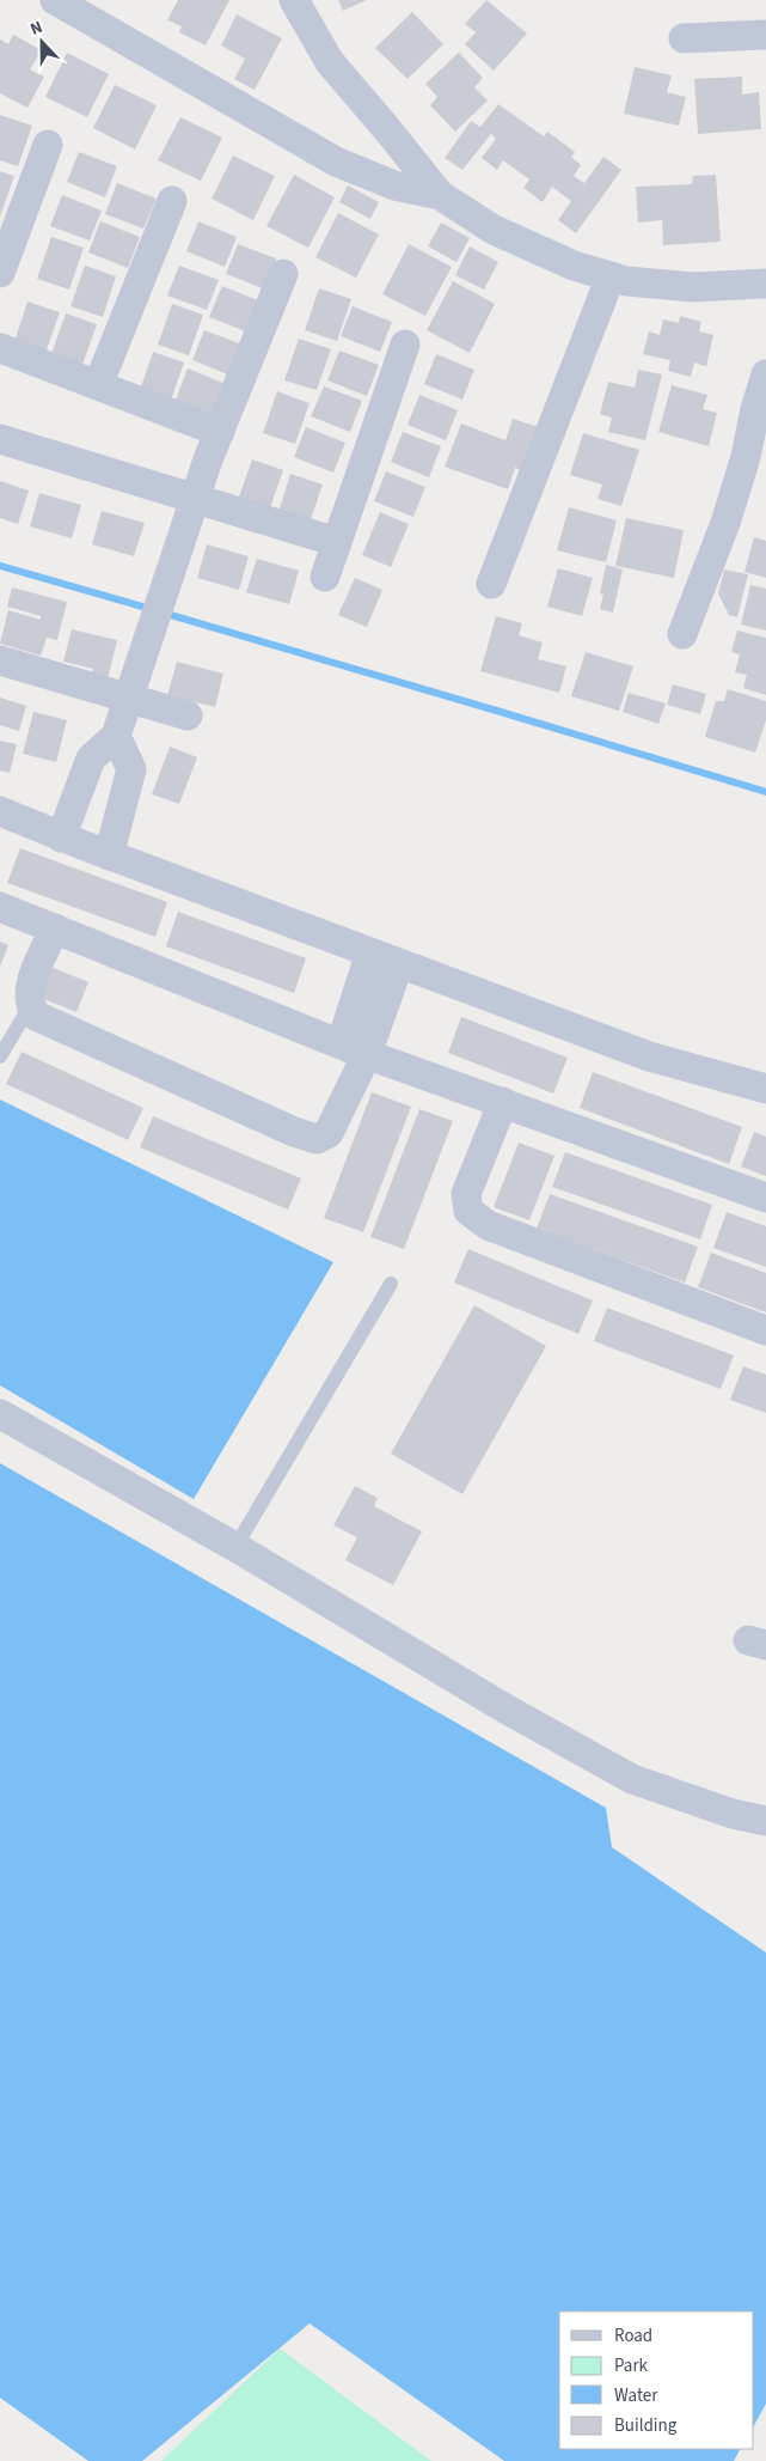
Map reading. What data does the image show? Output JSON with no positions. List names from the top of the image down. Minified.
{"legend":["Road","Park","Water","Building"],"north":"top"}
